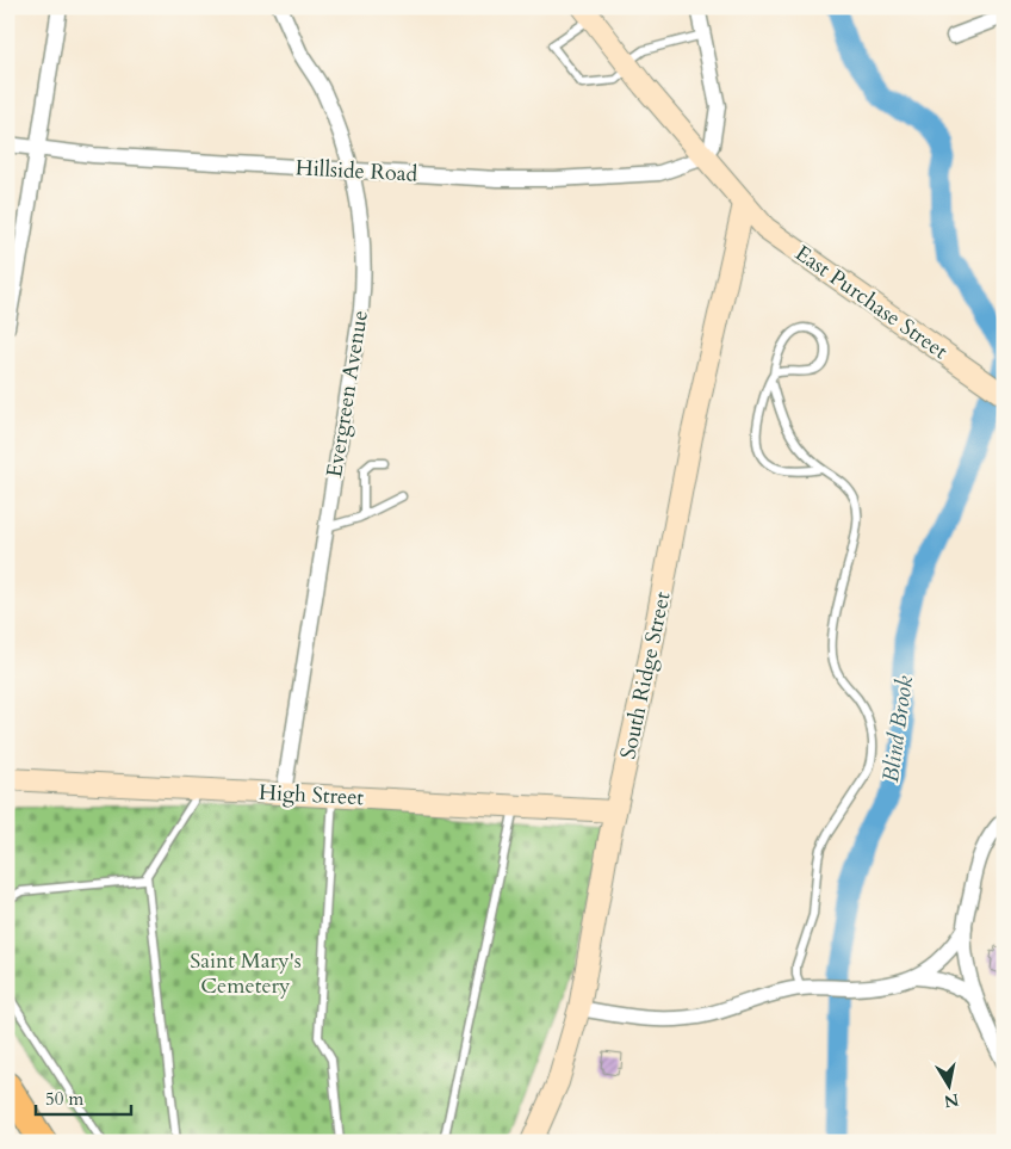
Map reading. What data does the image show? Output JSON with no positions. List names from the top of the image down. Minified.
{"streets":{"street":["Hillside Road","East Purchase Street","Evergreen Avenue","South Ridge Street","High Street"]},"crossings":[["Hillside Road","East Purchase Street"],["Hillside Road","Evergreen Avenue"],["East Purchase Street","South Ridge Street"],["Evergreen Avenue","High Street"],["South Ridge Street","High Street"]],"water":["Blind Brook"],"parks":["Saint Mary's Cemetery"],"scale_bar":"50 m","north":"bottom"}
